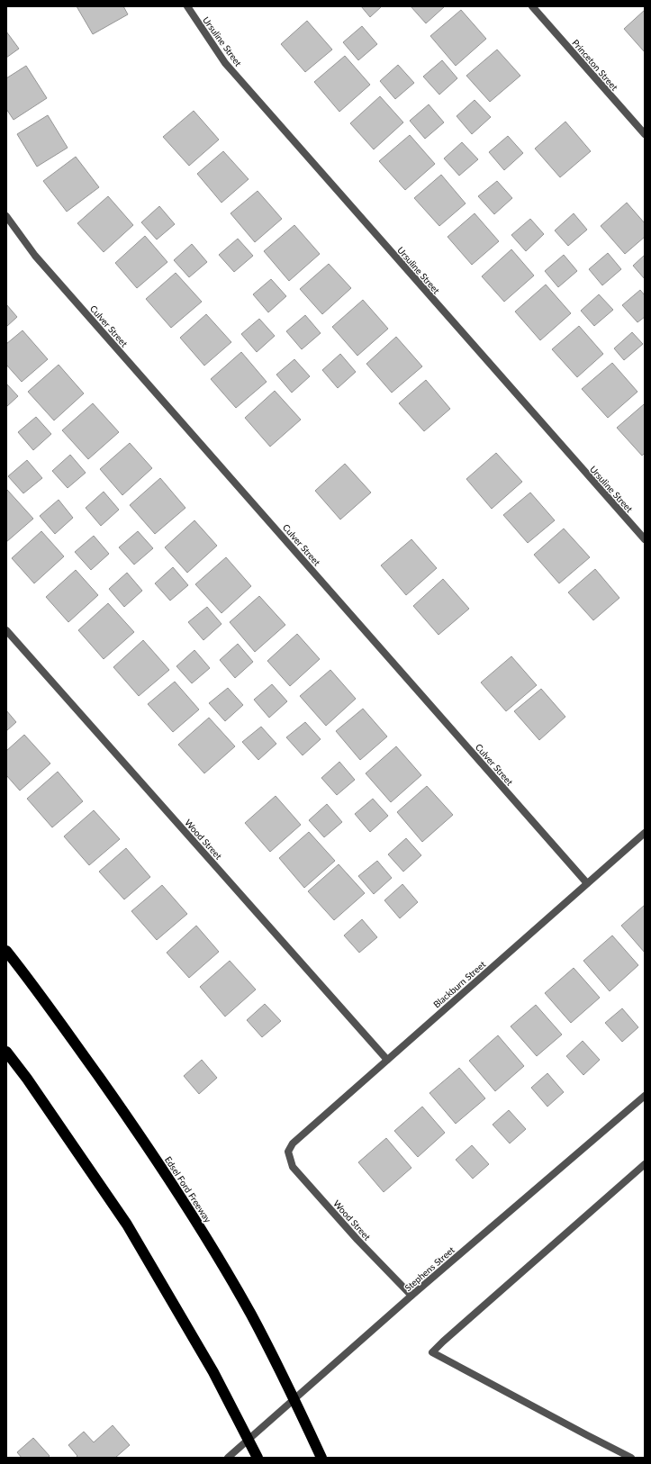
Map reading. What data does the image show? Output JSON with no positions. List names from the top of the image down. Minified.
{"streets":{"highway":["Edsel Ford Freeway"],"street":["Ursuline Street","Princeton Street","Culver Street","Wood Street","Blackburn Street","Stephens Street"]},"crossings":[["Culver Street","Blackburn Street"],["Wood Street","Blackburn Street"],["Wood Street","Stephens Street"]]}
